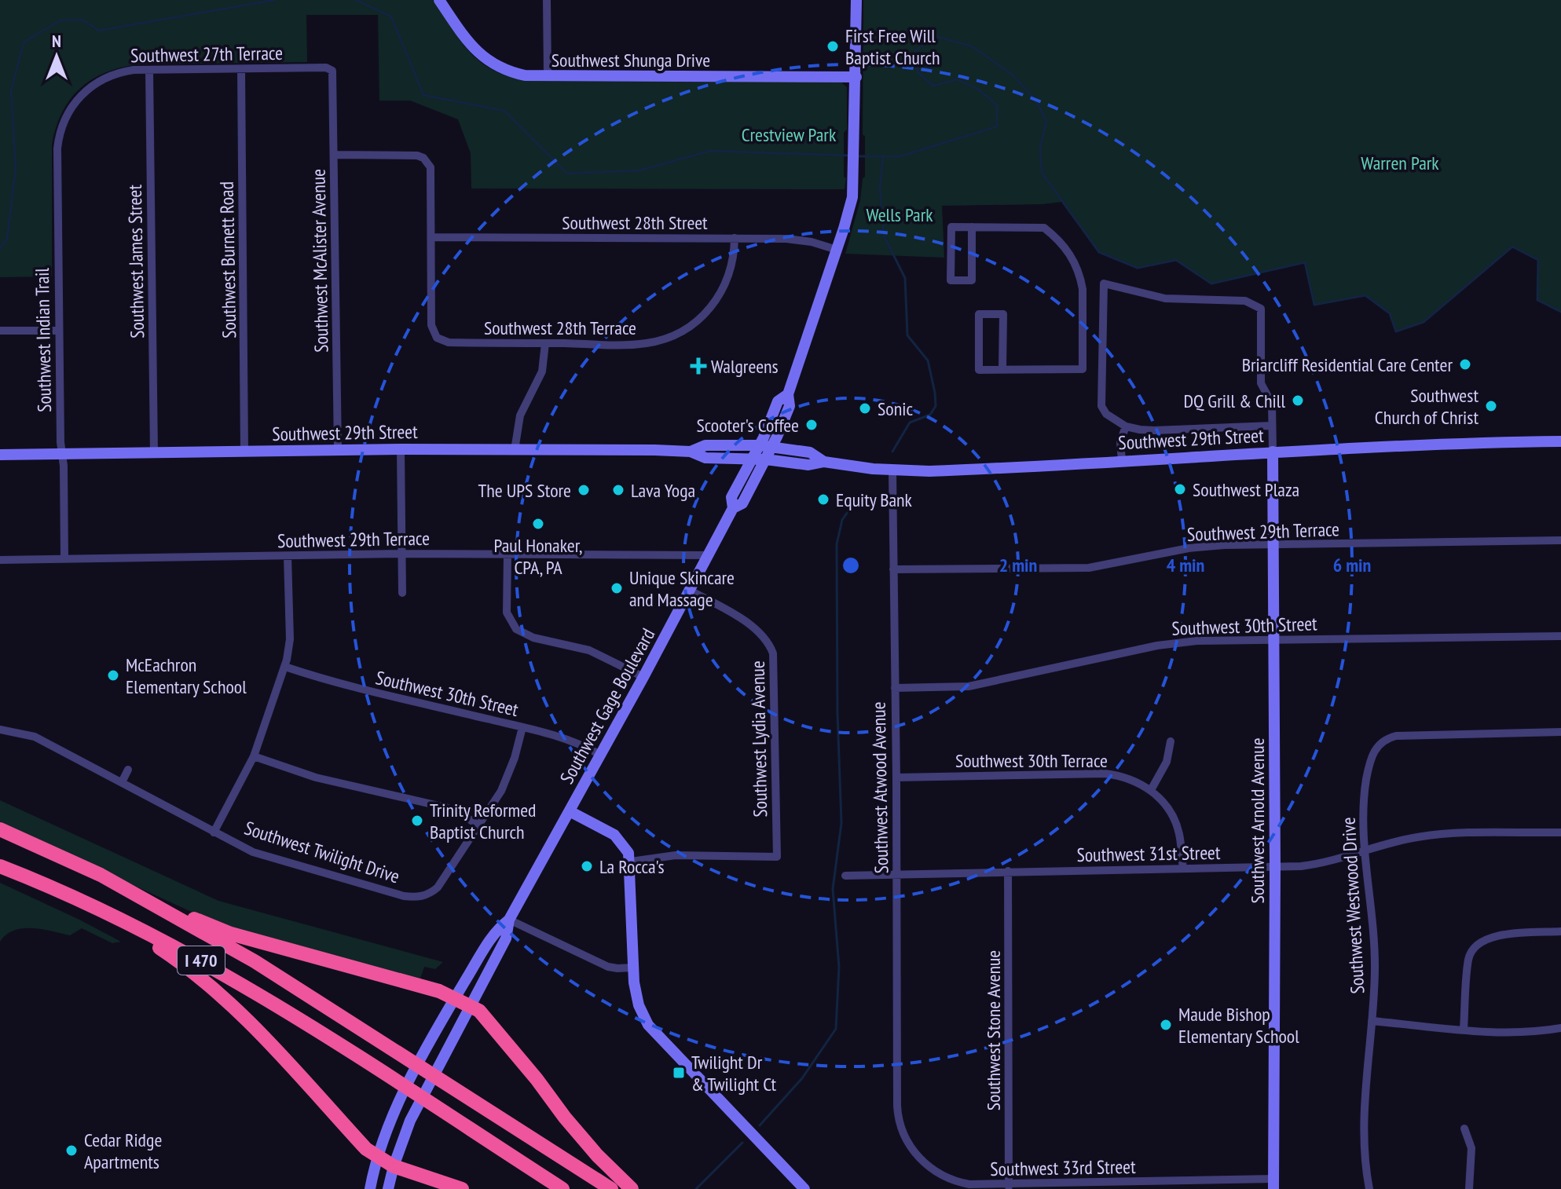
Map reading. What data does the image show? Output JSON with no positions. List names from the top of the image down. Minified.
{"streets":{"highway":["I 470"],"main road":["Southwest Shunga Drive","Southwest 29th Street","Southwest Gage Boulevard","Southwest Arnold Avenue"],"street":["Southwest 27th Terrace","Southwest 28th Street","Southwest Burnett Road","Southwest McAlister Avenue","Southwest James Street","Southwest 28th Terrace","Southwest Indian Trail","Southwest 29th Terrace","Southwest 30th Street","Southwest Lydia Avenue","Southwest 30th Terrace","Southwest Atwood Avenue","Southwest Twilight Drive","Southwest 31st Street","Southwest Westwood Drive","Southwest Stone Avenue","Southwest 33rd Street"]},"crossings":[["Southwest 27th Terrace","Southwest Burnett Road"],["Southwest 27th Terrace","Southwest McAlister Avenue"],["Southwest 27th Terrace","Southwest James Street"],["Southwest 27th Terrace","Southwest Indian Trail"],["Southwest Shunga Drive","Southwest Gage Boulevard"],["Southwest 28th Street","Southwest 28th Terrace"],["Southwest 28th Street","Southwest Gage Boulevard"],["Southwest Burnett Road","Southwest 29th Street"],["Southwest McAlister Avenue","Southwest 29th Street"],["Southwest James Street","Southwest 29th Street"],["Southwest Indian Trail","Southwest 29th Street"],["Southwest Indian Trail","Southwest 29th Terrace"],["Southwest 29th Street","Southwest Gage Boulevard"],["Southwest 29th Street","Southwest Atwood Avenue"],["Southwest 29th Street","Southwest Arnold Avenue"],["Southwest 29th Terrace","Southwest Gage Boulevard"],["Southwest 29th Terrace","Southwest Atwood Avenue"],["Southwest 29th Terrace","Southwest Arnold Avenue"],["Southwest 30th Street","Southwest Gage Boulevard"],["Southwest 30th Street","Southwest Atwood Avenue"],["Southwest 30th Street","Southwest Arnold Avenue"],["Southwest 30th Street","Southwest Twilight Drive"],["Southwest Gage Boulevard","Southwest Lydia Avenue"],["Southwest 30th Terrace","Southwest Atwood Avenue"],["Southwest 30th Terrace","Southwest 31st Street"],["Southwest Atwood Avenue","Southwest 31st Street"],["Southwest Atwood Avenue","Southwest 33rd Street"],["Southwest Arnold Avenue","Southwest 31st Street"],["Southwest Arnold Avenue","Southwest 33rd Street"],["Southwest 31st Street","Southwest Westwood Drive"],["Southwest 31st Street","Southwest Stone Avenue"],["Southwest Stone Avenue","Southwest 33rd Street"]],"parks":["Crestview Park","Warren Park","Wells Park"],"places":{"other":["First Free Will Baptist Church","Briarcliff Residential Care Center","DQ Grill & Chill","Southwest Church of Christ","Sonic","Scooter's Coffee","Southwest Plaza","The UPS Store","Lava Yoga","Equity Bank","Paul Honaker, CPA, PA","Unique Skincare and Massage","McEachron Elementary School","Trinity Reformed Baptist Church","La Rocca's","Maude Bishop Elementary School","Cedar Ridge Apartments"],"health":["Walgreens"],"transit":["Twilight Dr & Twilight Ct"]},"north":"top","rings":["2 min","4 min","6 min"]}
